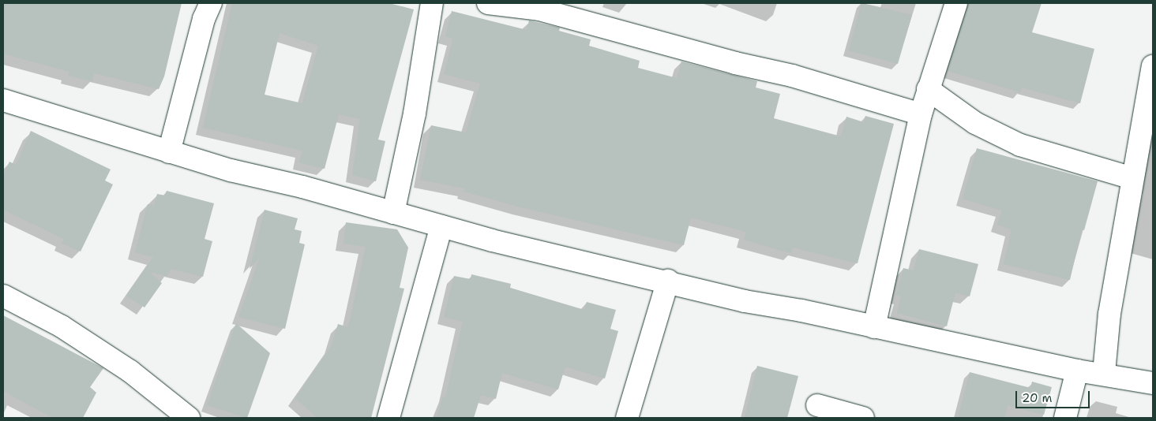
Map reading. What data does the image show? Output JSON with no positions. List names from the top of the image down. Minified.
{"scale_bar":"20 m"}
